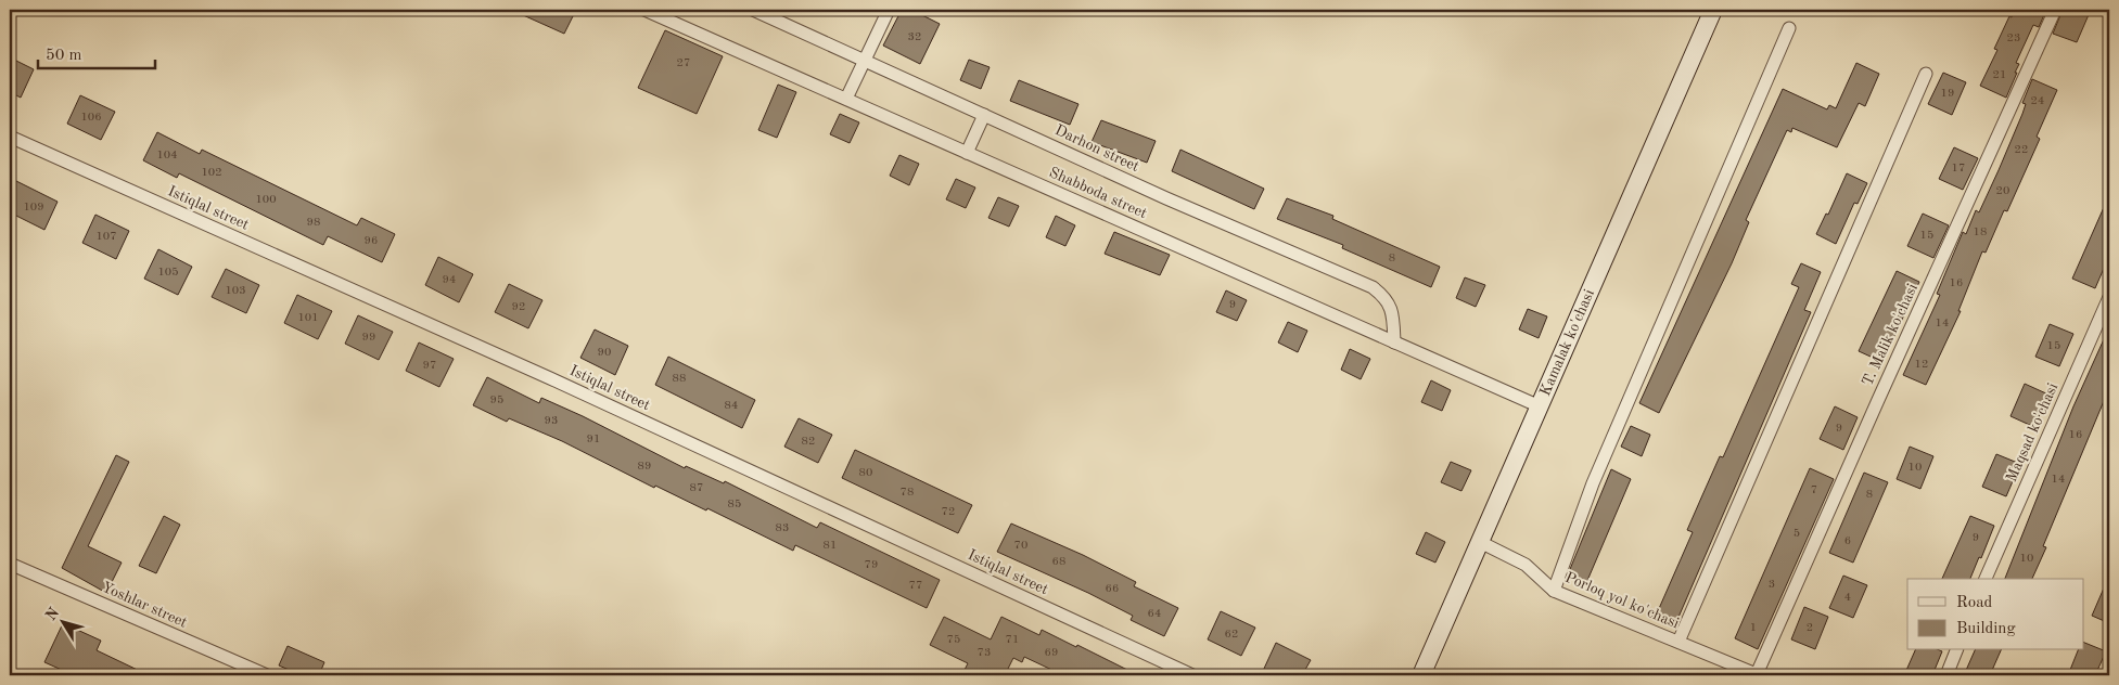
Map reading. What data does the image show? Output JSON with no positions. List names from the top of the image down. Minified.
{"streets":{"main road":["Kamalak ko'chasi"],"street":["Darhon street","Shabboda street","Istiqlal street","T. Malik ko'chasi","Maqsad ko'chasi","Porloq yol ko'chasi","Yoshlar street"]},"crossings":[["Darhon street","Shabboda street"],["Shabboda street","Kamalak ko'chasi"],["T. Malik ko'chasi","Porloq yol ko'chasi"],["Kamalak ko'chasi","Porloq yol ko'chasi"]],"house_numbers":["32","23","27","21","19","24","106","22","104","17","102","20","100","109","98","18","15","107","96","8","105","94","16","103","9","92","101","14","99","15","90","12","97","88","95","84","93","9","16","91","82","89","10","80","14","87","7","78","8","85","72","83","5","9","6","81","70","10","68","79","3","77","66","4","64","1","2","62","75","71","73","69"],"legend":["Road","Building"],"scale_bar":"50 m","north":"top left"}
